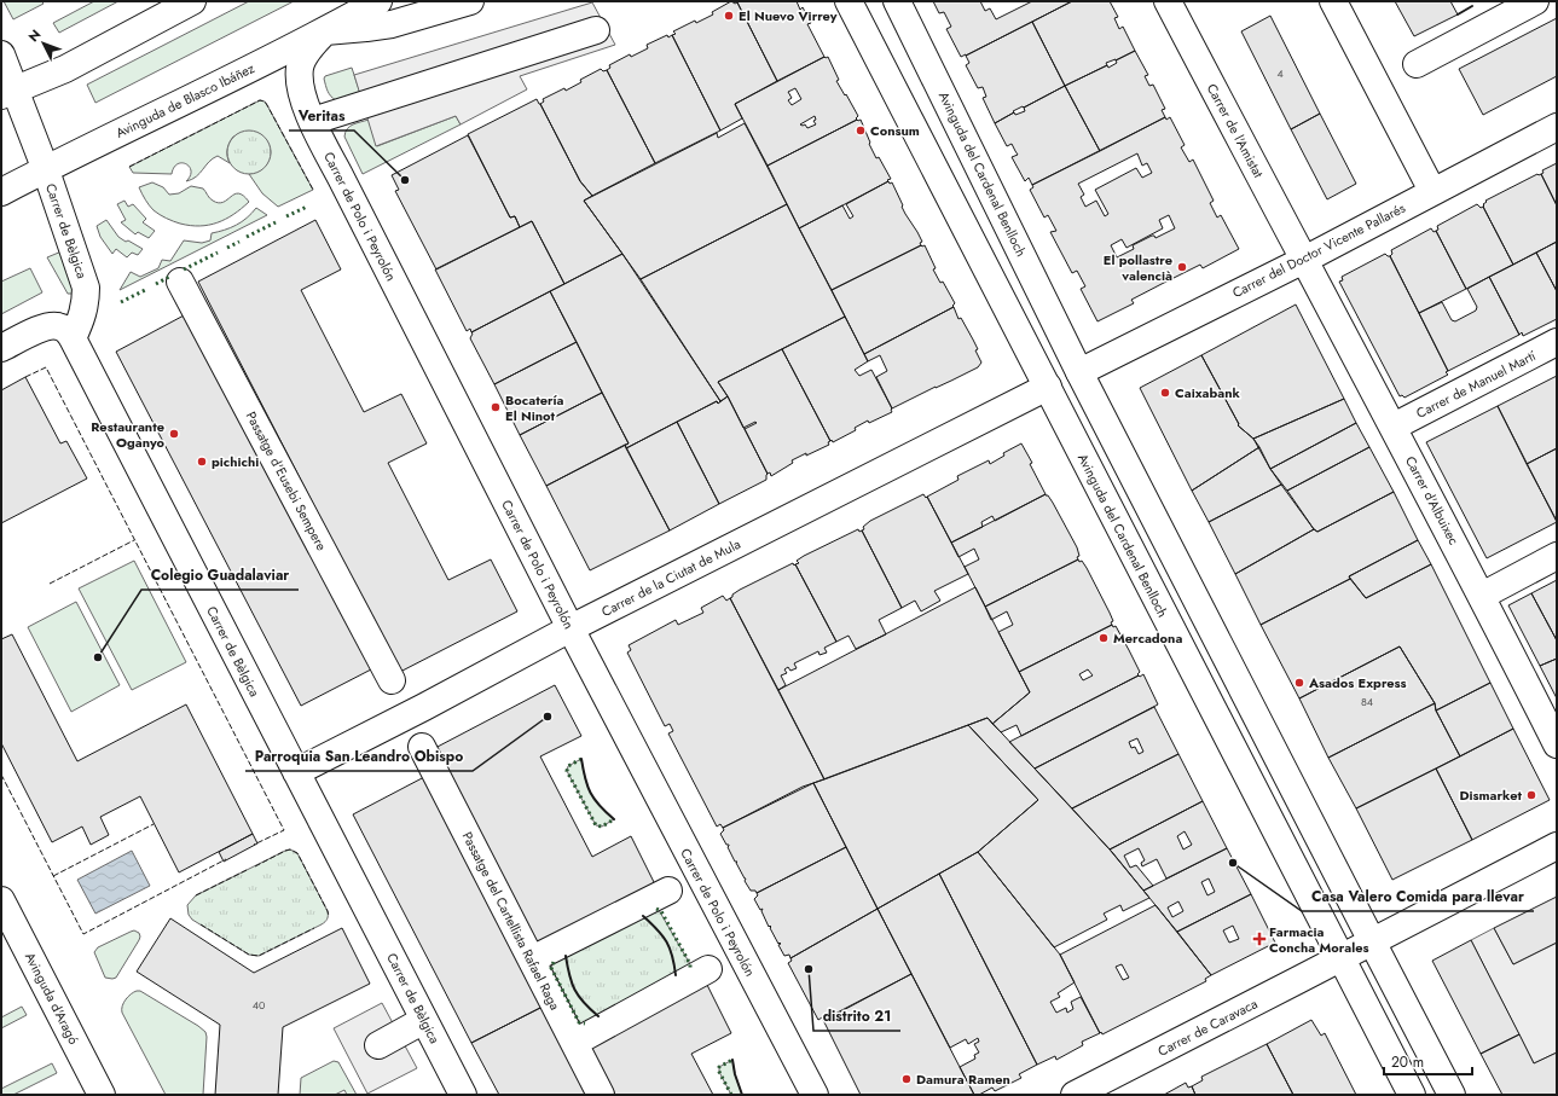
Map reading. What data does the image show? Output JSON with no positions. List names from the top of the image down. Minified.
{"streets":{"street":["Avinguda de Blasco Ibáñez","Carrer de l'Amistat","Avinguda del Cardenal Benlloch","Carrer de Polo i Peyrolón","Carrer de Bèlgica","Carrer del Doctor Vicente Pallarés","Carrer de Manuel Martí","Passatge d'Eusebi Sempere","Carrer d'Albuixec","Carrer de la Ciutat de Mula","Passatge del Cartellista Rafael Raga","Avinguda d'Aragó","Carrer de Caravaca"]},"crossings":[["Avinguda de Blasco Ibáñez","Carrer de Polo i Peyrolón"],["Avinguda de Blasco Ibáñez","Carrer de Bèlgica"],["Carrer de l'Amistat","Carrer del Doctor Vicente Pallarés"],["Carrer de l'Amistat","Carrer d'Albuixec"],["Avinguda del Cardenal Benlloch","Carrer del Doctor Vicente Pallarés"],["Avinguda del Cardenal Benlloch","Carrer de la Ciutat de Mula"],["Avinguda del Cardenal Benlloch","Carrer de Caravaca"],["Carrer de Polo i Peyrolón","Carrer de la Ciutat de Mula"],["Carrer de Bèlgica","Carrer de la Ciutat de Mula"],["Carrer del Doctor Vicente Pallarés","Carrer d'Albuixec"],["Carrer de Manuel Martí","Carrer d'Albuixec"]],"places":{"other":["El Nuevo Virrey","Consum","Veritas","El pollastre valencià","Caixabank","Bocatería El Ninot","Restaurante Oganyo","pichichi","Mercadona","Colegio Guadalaviar","Asados Express","Parroquia San Leandro Obispo","Dismarket","Casa Valero Comida para llevar","distrito 21","Damura Ramen"],"health":["Farmacia Concha Morales"]},"house_numbers":["4","84","40"],"scale_bar":"20 m","north":"top left"}
